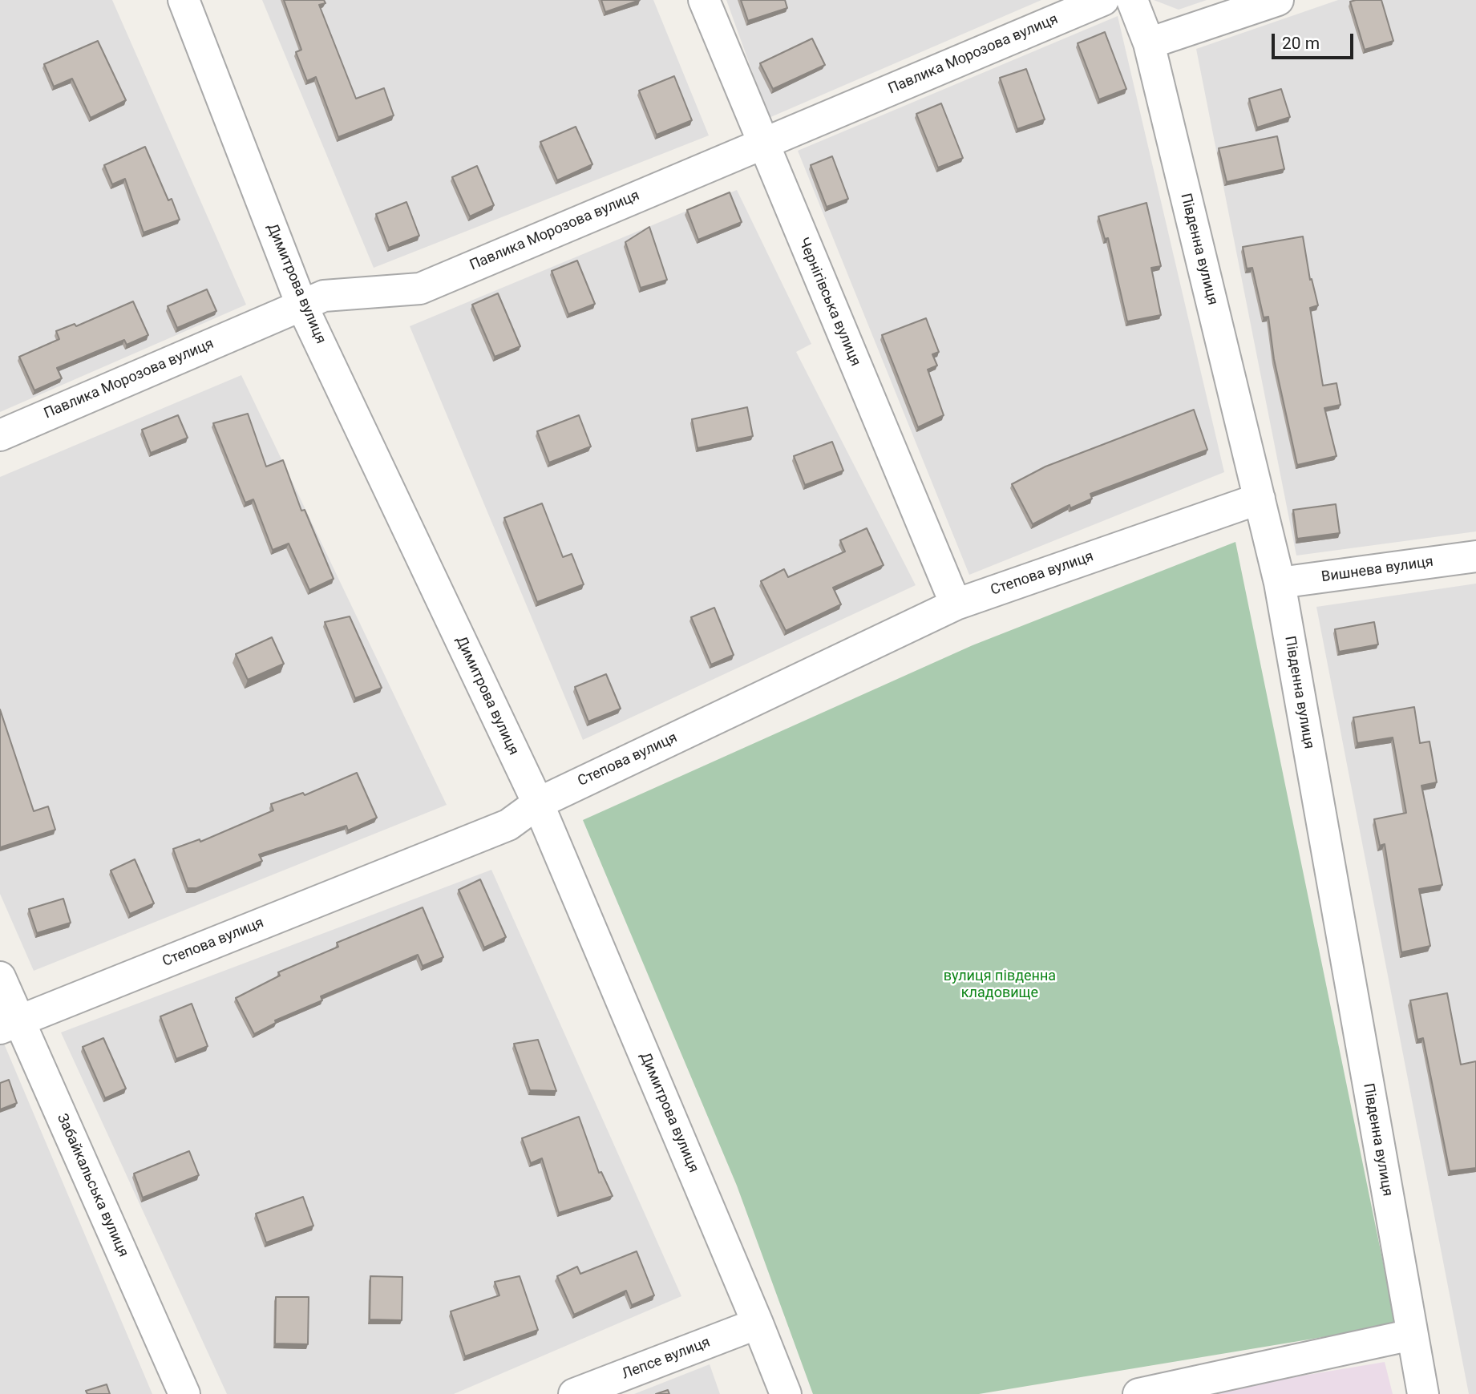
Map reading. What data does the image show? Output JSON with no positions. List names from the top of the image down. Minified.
{"streets":{"street":["Павлика Морозова вулиця","Південна вулиця","Димитрова вулиця","Чернігівська вулиця","Вишнева вулиця","Степова вулиця","Забайкальська вулиця","Лепсе вулиця"]},"crossings":[["Павлика Морозова вулиця","Димитрова вулиця"],["Павлика Морозова вулиця","Чернігівська вулиця"],["Південна вулиця","Вишнева вулиця"],["Південна вулиця","Степова вулиця"],["Димитрова вулиця","Степова вулиця"],["Димитрова вулиця","Лепсе вулиця"],["Чернігівська вулиця","Степова вулиця"],["Степова вулиця","Забайкальська вулиця"]],"parks":["вулиця південна кладовище"],"scale_bar":"20 m"}
